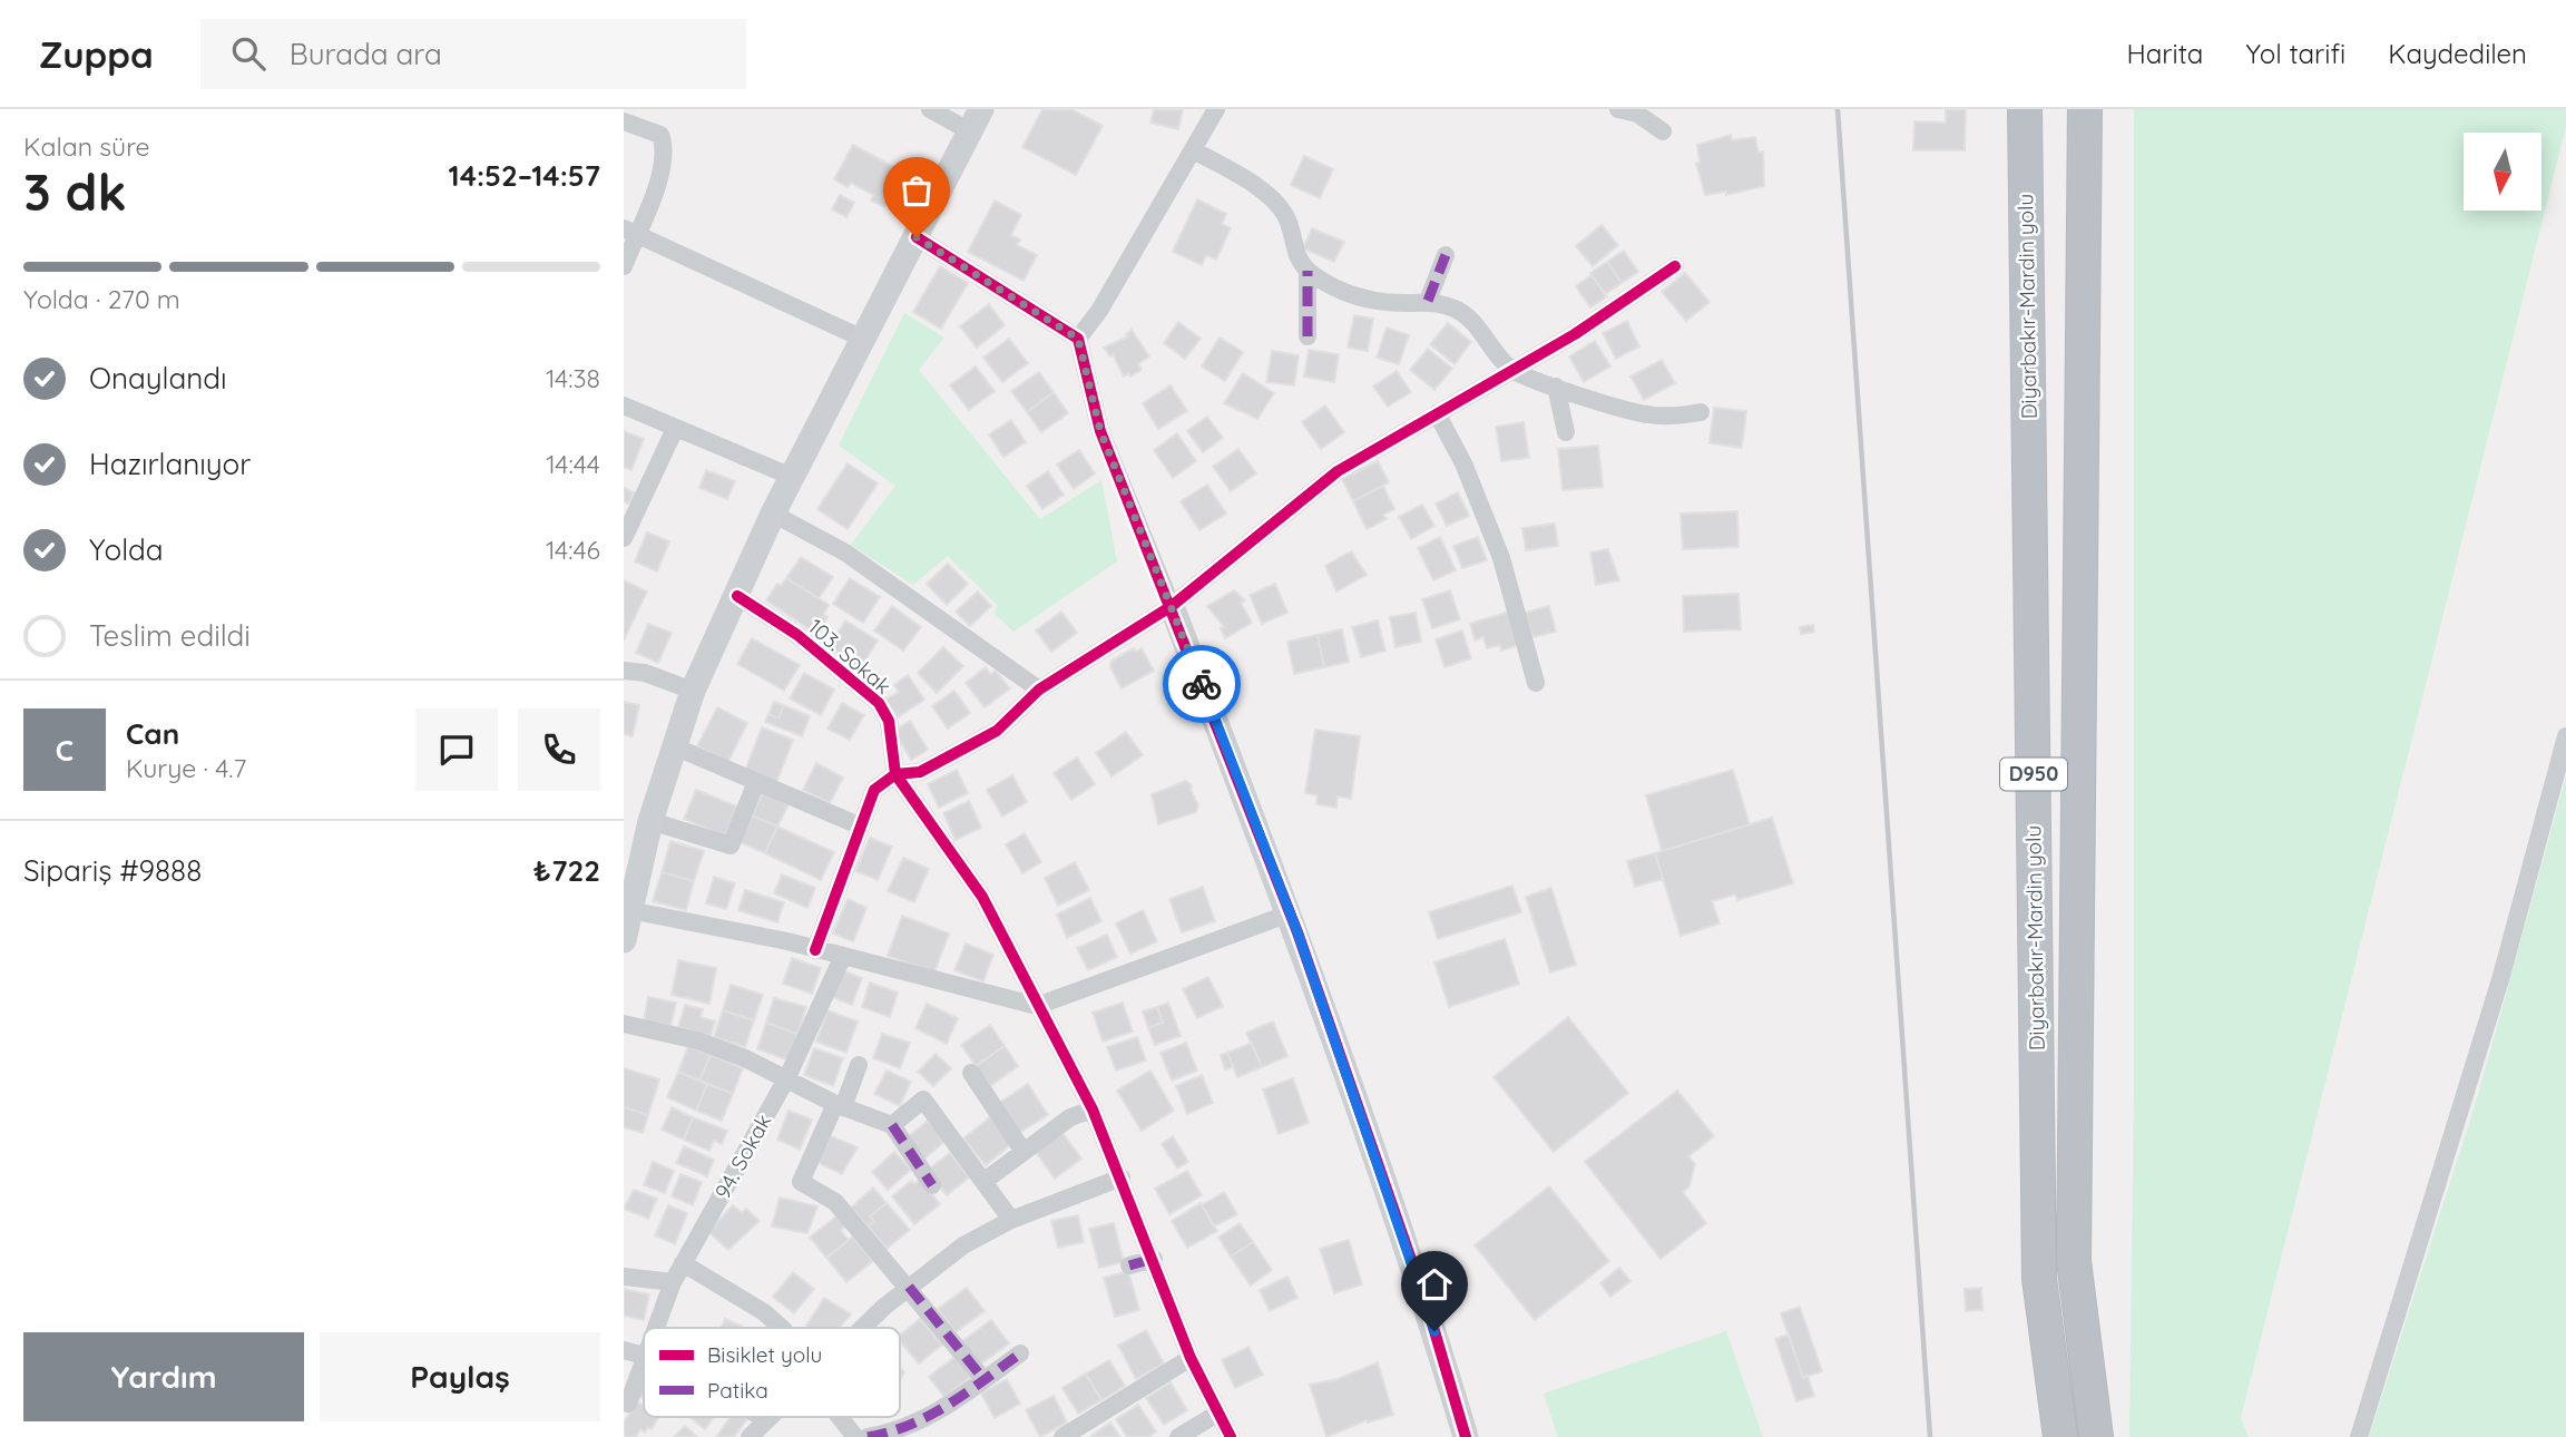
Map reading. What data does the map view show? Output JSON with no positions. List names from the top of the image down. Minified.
{"streets":{"highway":["Diyarbakır-Mardin yolu","D950"],"street":["103. Sokak","94. Sokak"]},"legend":["Bisiklet yolu","Patika"],"north":"bottom","page":{"header":"Zuppa","search":"Burada ara","nav":["Harita","Yol tarifi","Kaydedilen"],"heading":["3 dk","Kalan süre","14:52–14:57"],"panel":["Can","Kurye · 4.7","Sipariş #9888","₺722"],"bar":"Yolda · 270 m","list":[["Onaylandı","14:38"],["Hazırlanıyor","14:44"],["Yolda","14:46"],"Teslim edildi"],"round":"C","buttons":["Yardım","Paylaş"]}}
